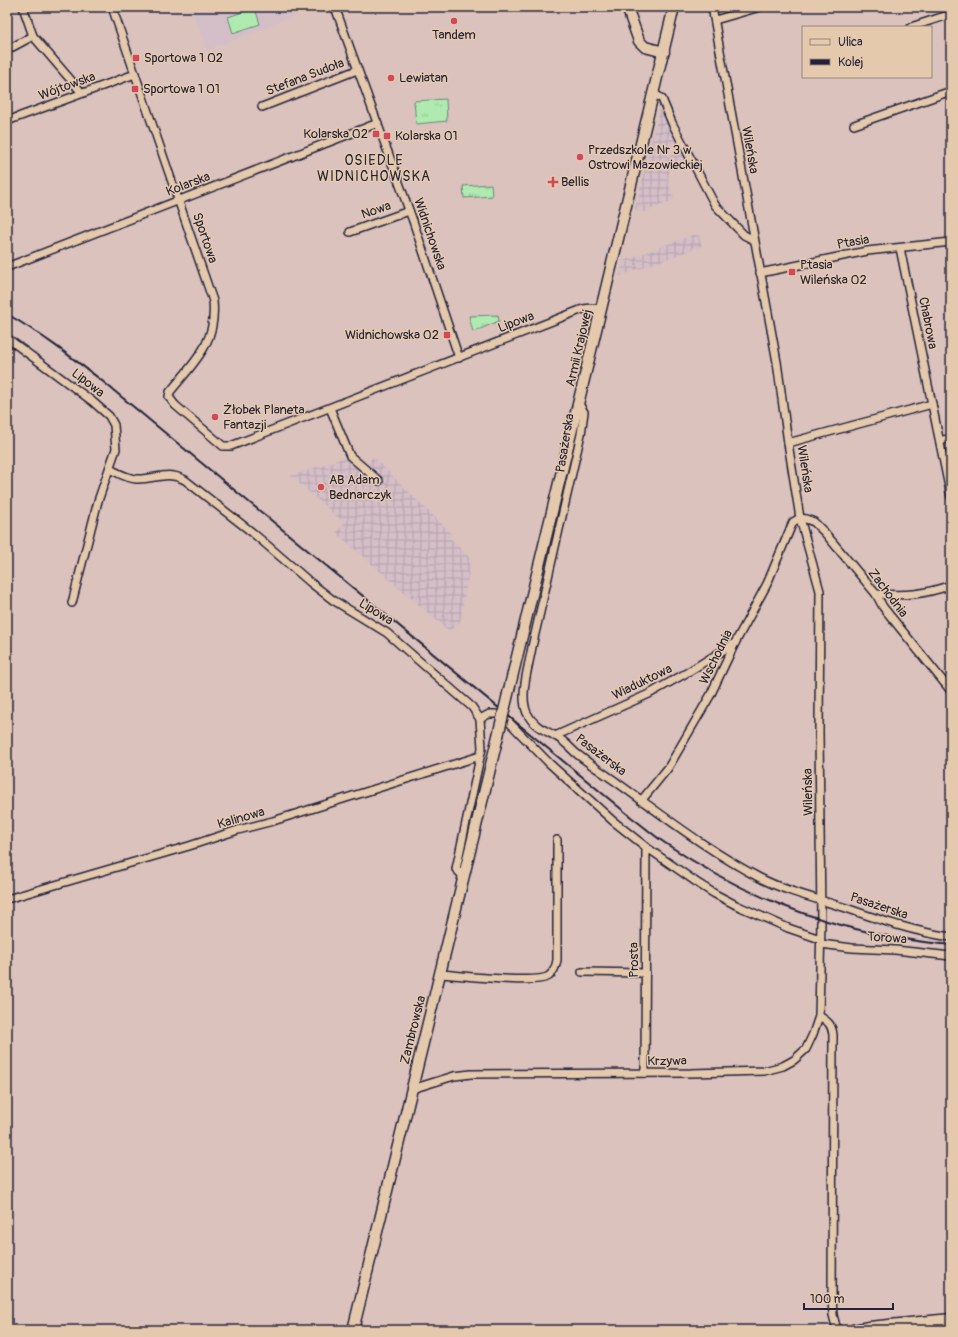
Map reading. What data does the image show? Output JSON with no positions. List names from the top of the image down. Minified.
{"streets":{"main road":["Armii Krajowej","Zambrowska"],"street":["Stefana Sudoła","Wójtowska","Wileńska","Kolarska","Nowa","Widnichowska","Sportowa","Ptasia","Lipowa","Chabrowa","Pasażerska","Zachodnia","Wschodnia","Wiaduktowa","Kalinowa","Torowa","Prosta","Krzywa"]},"crossings":[["Stefana Sudoła","Widnichowska"],["Wójtowska","Sportowa"],["Wileńska","Ptasia"],["Wileńska","Pasażerska"],["Wileńska","Zachodnia"],["Wileńska","Wschodnia"],["Wileńska","Torowa"],["Wileńska","Krzywa"],["Kolarska","Widnichowska"],["Kolarska","Sportowa"],["Nowa","Widnichowska"],["Widnichowska","Lipowa"],["Sportowa","Lipowa"],["Ptasia","Chabrowa"],["Lipowa","Armii Krajowej"],["Lipowa","Torowa"],["Armii Krajowej","Pasażerska"],["Armii Krajowej","Zambrowska"],["Pasażerska","Wschodnia"],["Pasażerska","Wiaduktowa"],["Zachodnia","Wschodnia"],["Wschodnia","Wiaduktowa"],["Torowa","Prosta"],["Torowa","Krzywa"],["Prosta","Krzywa"],["Zambrowska","Krzywa"]],"districts":["OSIEDLE WIDNICHOWSKA"],"places":{"other":["Tandem","Lewiatan","Przedszkole Nr 3 w Ostrowi Mazowieckiej","Żłobek Planeta Fantazji","AB Adam Bednarczyk"],"transit":["Sportowa 1 02","Sportowa 1 01","Kolarska 02","Kolarska 01","Ptasia Wileńska 02","Widnichowska 02"],"health":["Bellis"]},"legend":["Ulica","Kolej"],"scale_bar":"100 m"}
